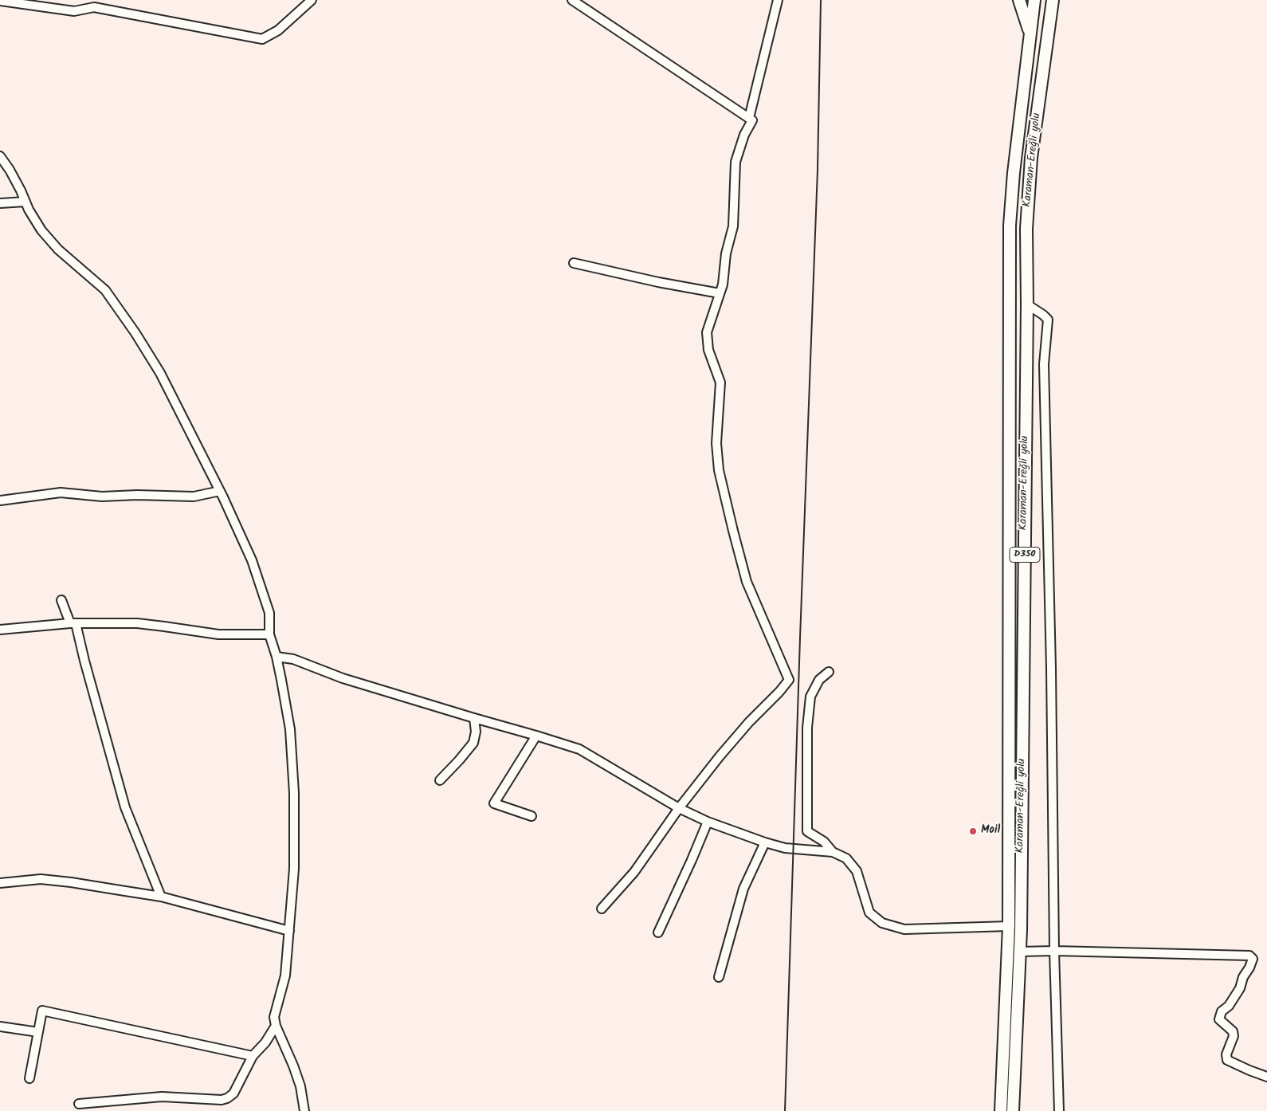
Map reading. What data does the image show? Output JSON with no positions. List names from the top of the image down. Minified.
{"streets":{"highway":["Karaman-Ereğli yolu","D350"]},"places":["Moil"]}
